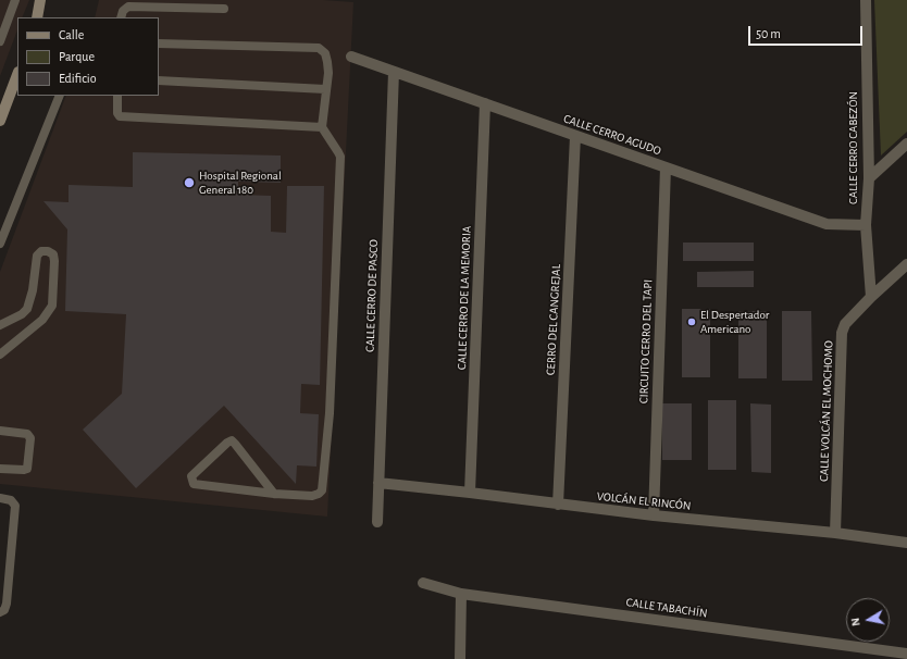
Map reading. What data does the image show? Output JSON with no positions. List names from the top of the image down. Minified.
{"streets":{"street":["CALLE CERRO AGUDO","CALLE CERRO CABEZÓN","CALLE CERRO DE PASCO","CALLE CERRO DE LA MEMORIA","CERRO DEL CANGREJAL","CIRCUITO CERRO DEL TAPI","CALLE VOLCÁN EL MOCHOMO","VOLCÁN EL RINCÓN","CALLE TABACHÍN"]},"crossings":[["CALLE CERRO AGUDO","CALLE CERRO CABEZÓN"],["CALLE CERRO AGUDO","CALLE CERRO DE PASCO"],["CALLE CERRO AGUDO","CALLE CERRO DE LA MEMORIA"],["CALLE CERRO AGUDO","CERRO DEL CANGREJAL"],["CALLE CERRO AGUDO","CIRCUITO CERRO DEL TAPI"],["CALLE CERRO CABEZÓN","CALLE VOLCÁN EL MOCHOMO"],["CALLE CERRO DE PASCO","VOLCÁN EL RINCÓN"],["CALLE CERRO DE LA MEMORIA","VOLCÁN EL RINCÓN"],["CERRO DEL CANGREJAL","VOLCÁN EL RINCÓN"],["CIRCUITO CERRO DEL TAPI","VOLCÁN EL RINCÓN"],["CALLE VOLCÁN EL MOCHOMO","VOLCÁN EL RINCÓN"]],"places":["Hospital Regional General 180","El Despertador Americano"],"legend":["Calle","Parque","Edificio"],"scale_bar":"50 m","north":"left"}
